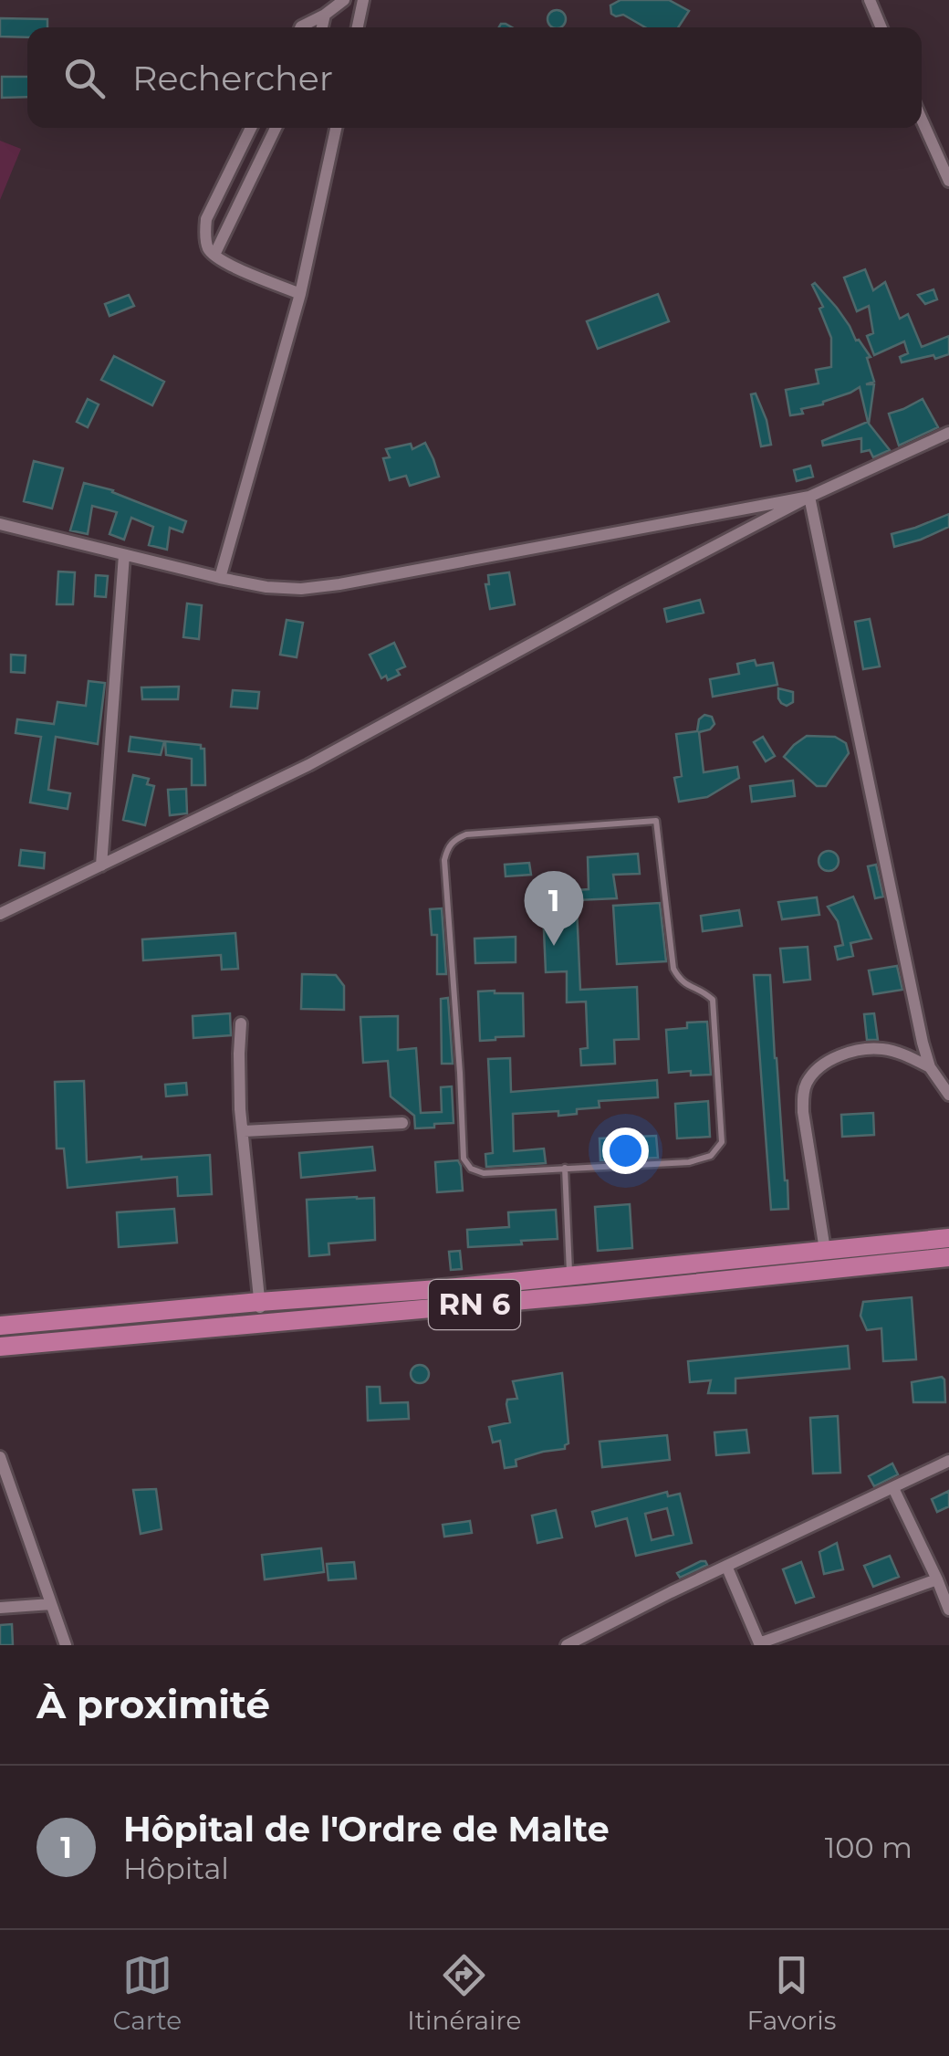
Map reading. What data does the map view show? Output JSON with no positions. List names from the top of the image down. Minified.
{"streets":{"main road":["RN 6"]},"page":{"search":"Rechercher","pins":"1","heading":"À proximité","list":[{"mark":"1","name":"Hôpital de l'Ordre de Malte","note":"Hôpital","value":"100 m"}],"nav":["Carte","Itinéraire","Favoris"]}}
